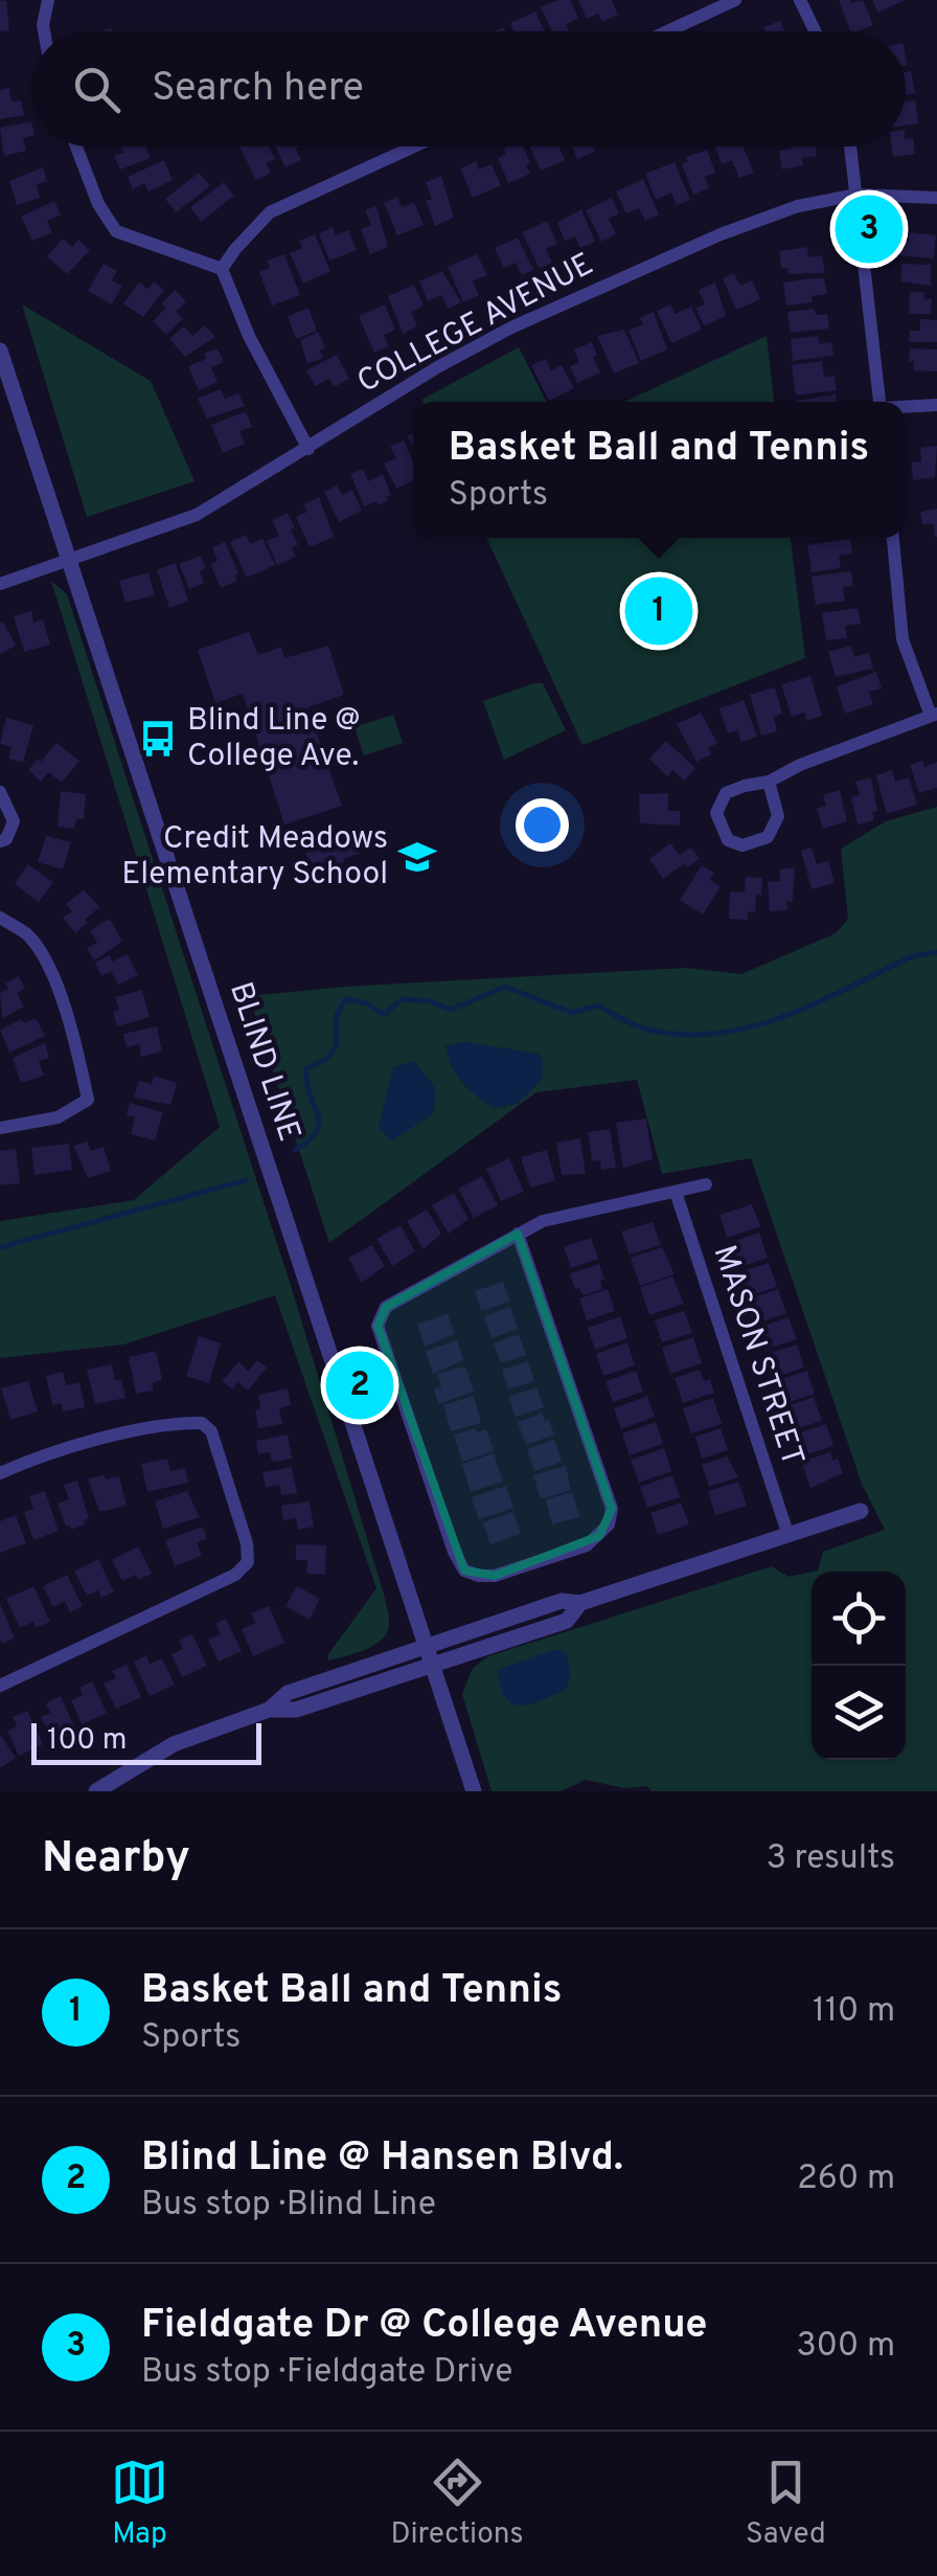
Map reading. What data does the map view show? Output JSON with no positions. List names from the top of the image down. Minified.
{"streets":{"street":["COLLEGE AVENUE","BLIND LINE","MASON STREET"]},"crossings":[["COLLEGE AVENUE","BLIND LINE"]],"places":{"bus stop":["Blind Line @ College Ave."],"school or university":["Credit Meadows Elementary School"]},"scale_bar":"100 m","page":{"search":"Search here","pins":["3","1","2"],"popup":["Basket Ball and Tennis","Sports"],"scale":"100 m","heading":["Nearby","3 results"],"list":[{"mark":"1","name":"Basket Ball and Tennis","note":"Sports","value":"110 m"},{"mark":"2","name":"Blind Line @ Hansen Blvd.","note":"Bus stop · Blind Line","value":"260 m"},{"mark":"3","name":"Fieldgate Dr @ College Avenue","note":"Bus stop · Fieldgate Drive","value":"300 m"}],"nav":["Map","Directions","Saved"]}}
